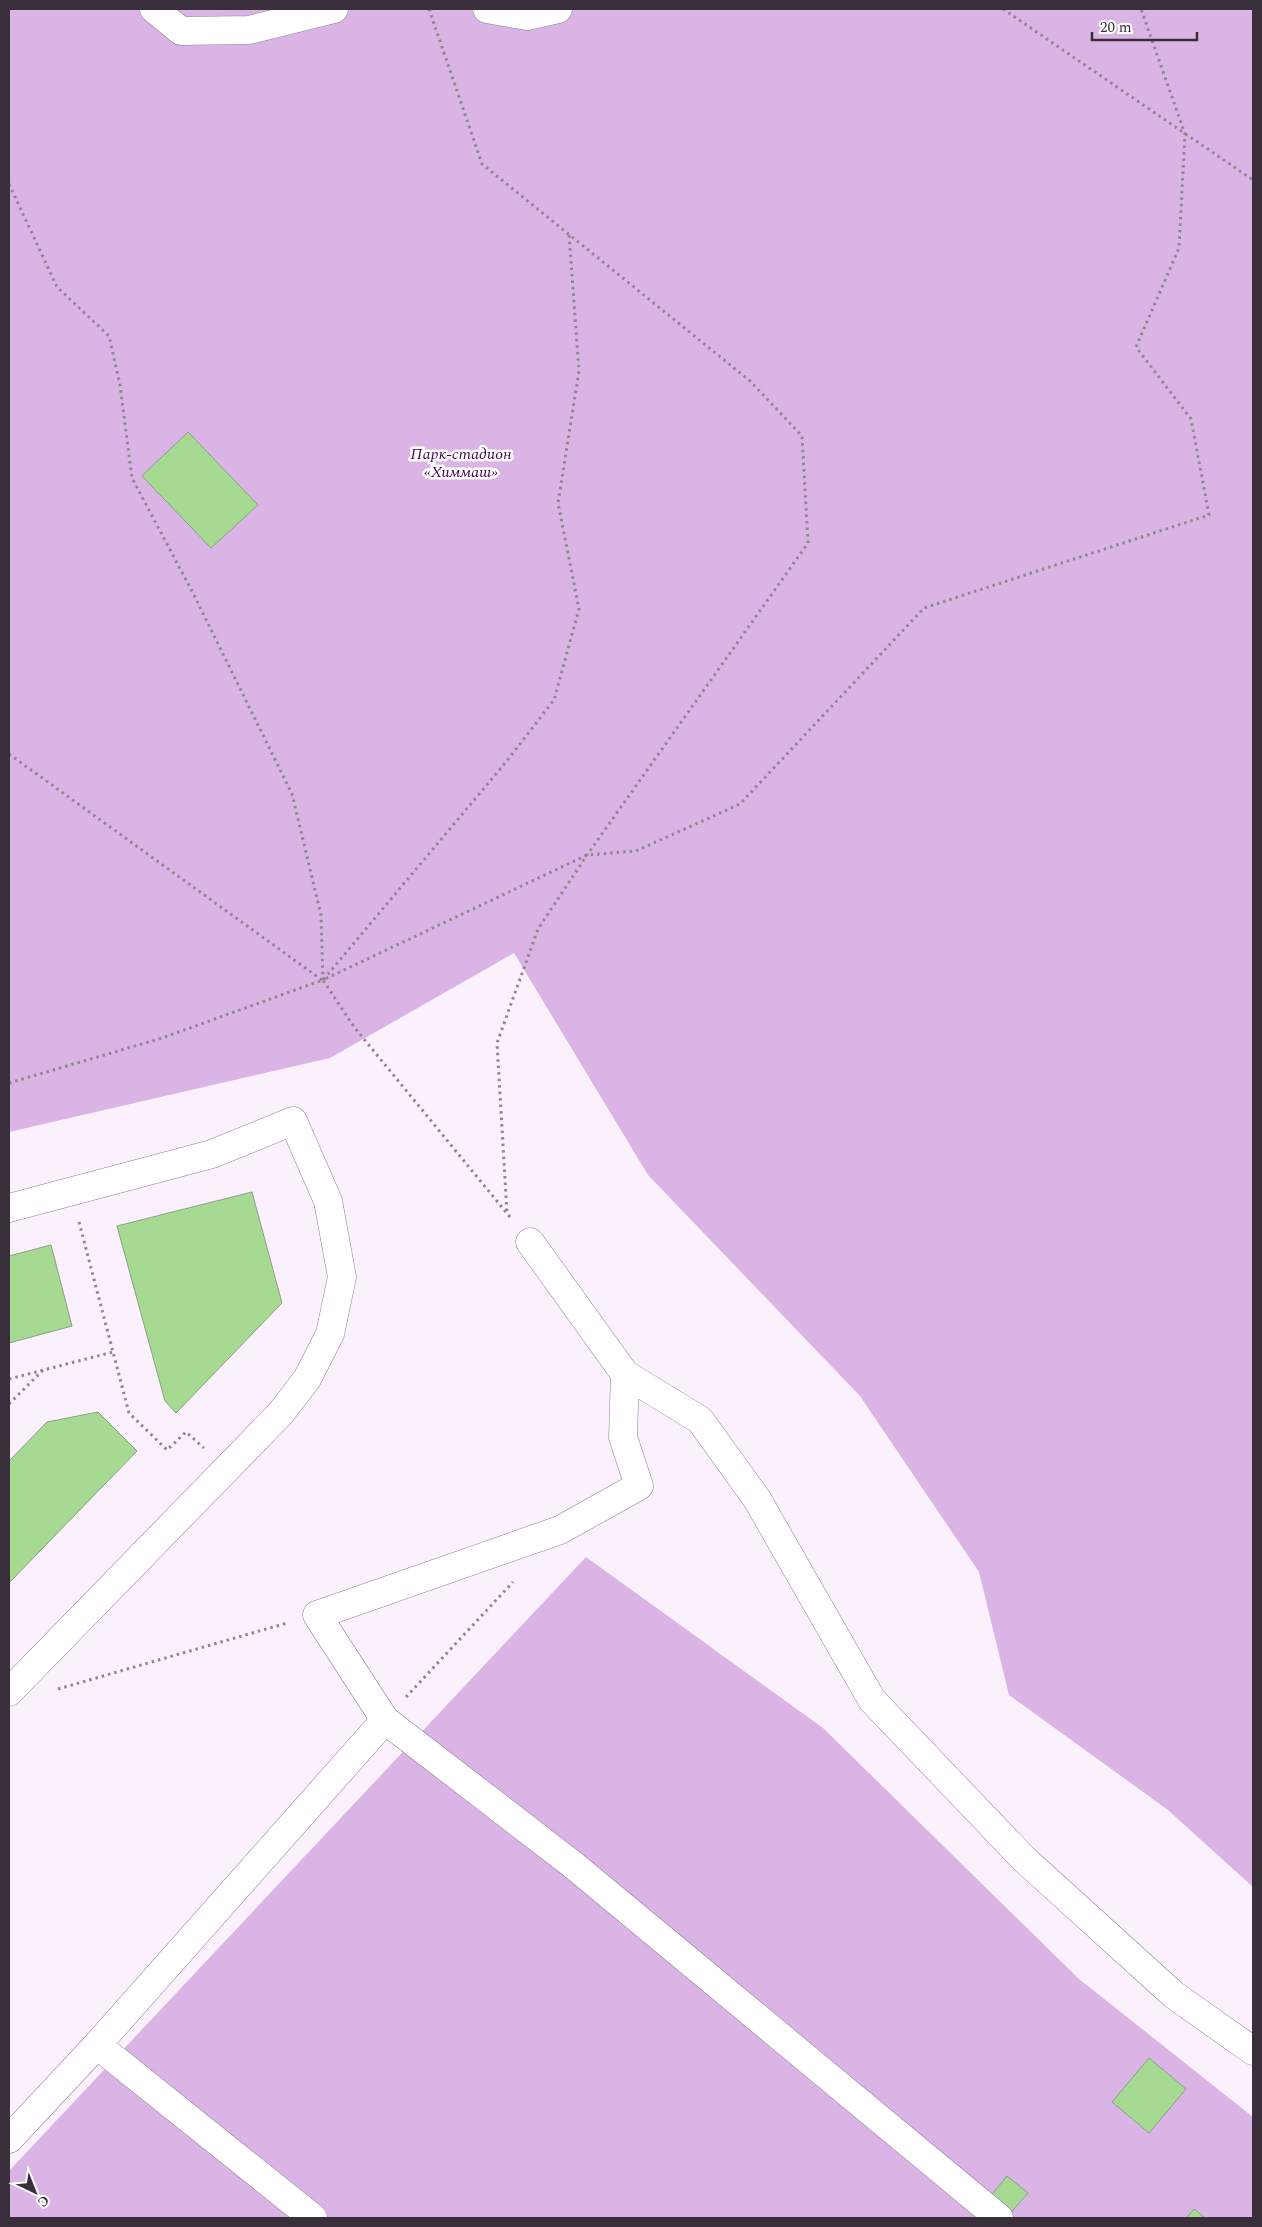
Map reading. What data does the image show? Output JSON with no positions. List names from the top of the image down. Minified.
{"parks":["Парк-стадион «Химмаш»"],"scale_bar":"20 m","north":"bottom right"}
